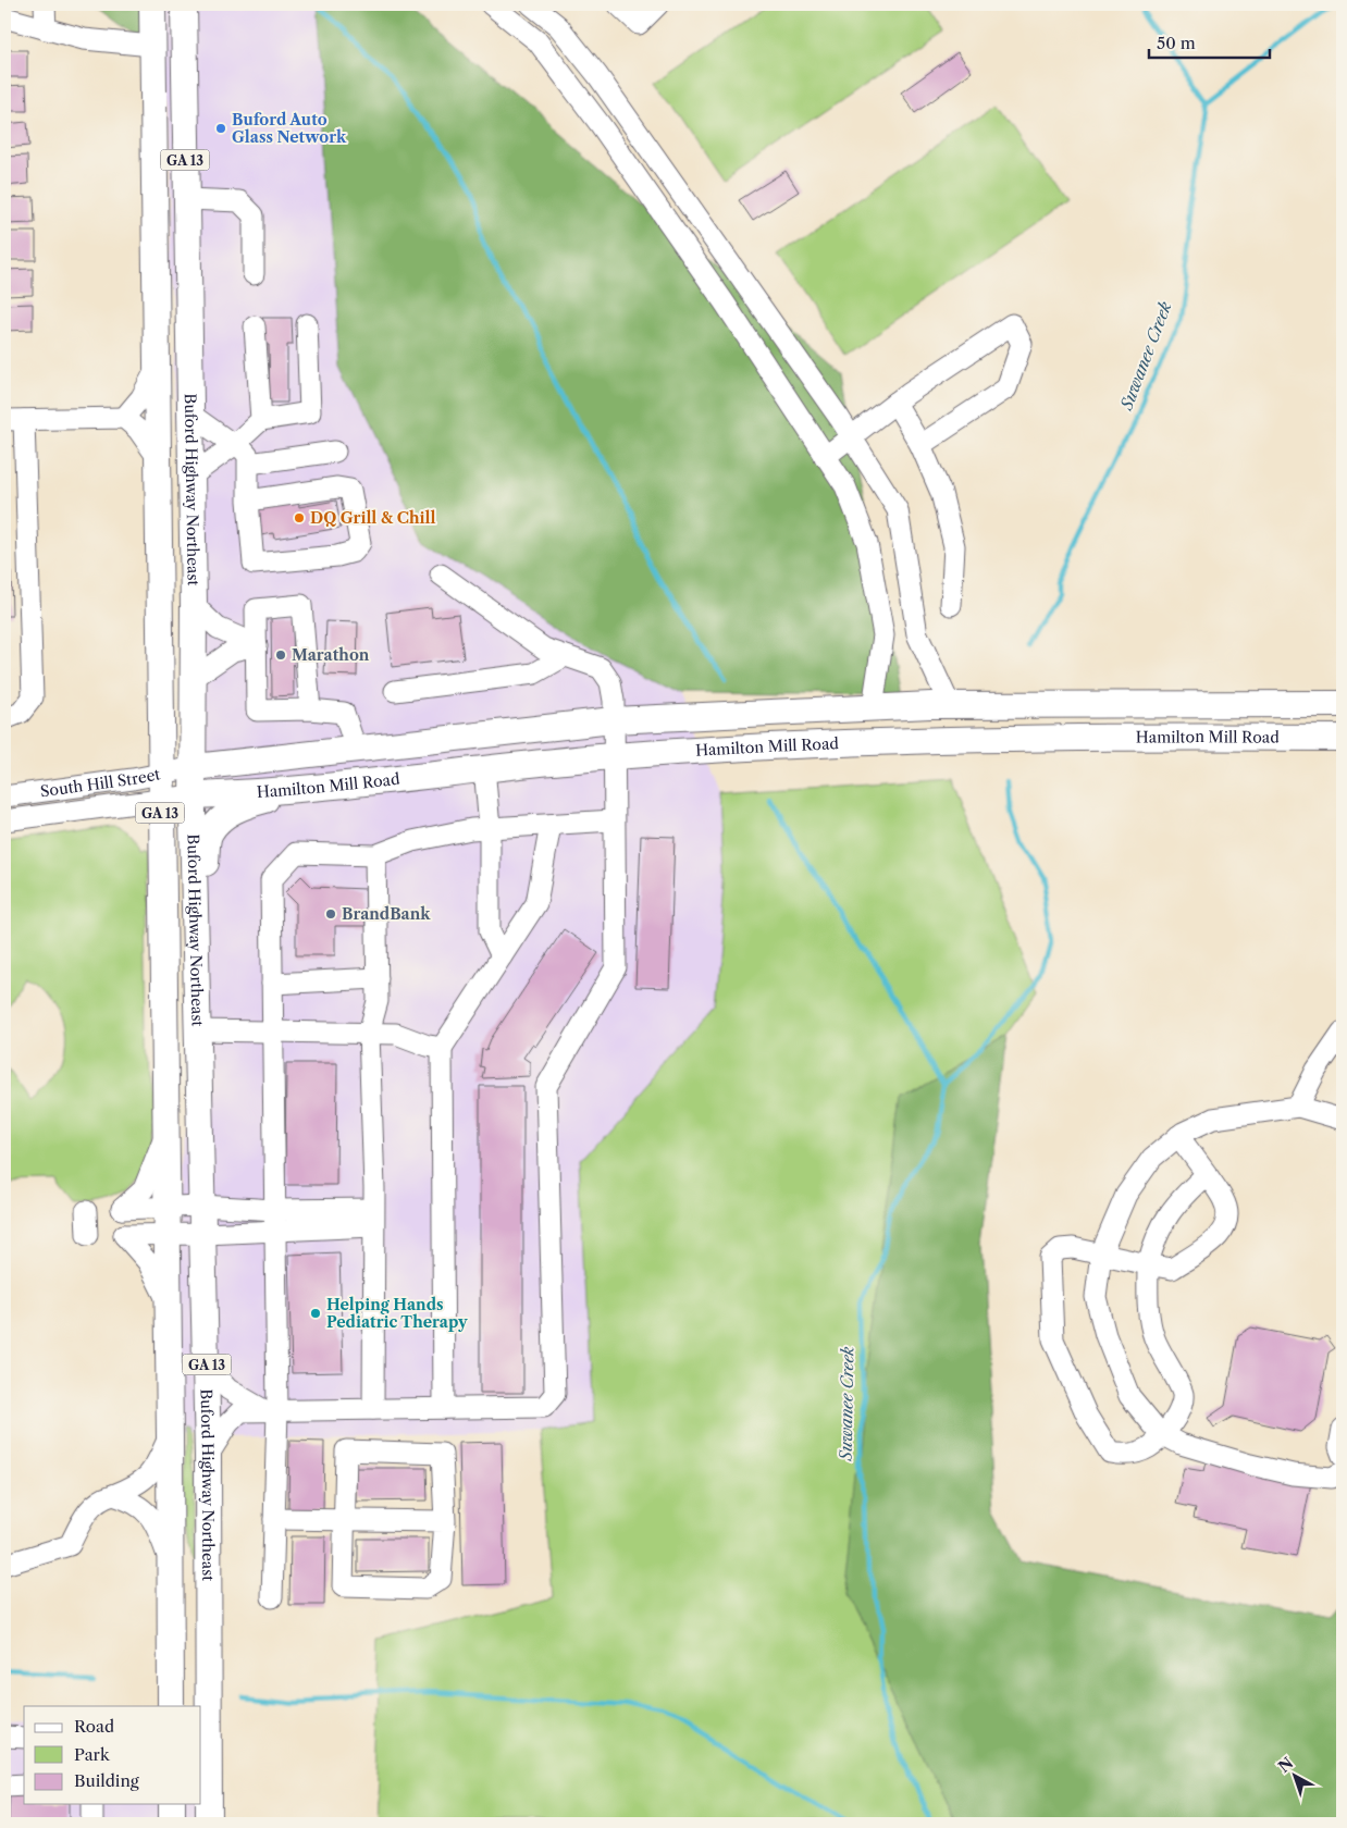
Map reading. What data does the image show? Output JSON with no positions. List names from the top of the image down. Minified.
{"streets":{"main road":["GA 13","Buford Highway Northeast","Hamilton Mill Road"],"street":["South Hill Street"]},"crossings":[["GA 13","South Hill Street"],["Buford Highway Northeast","Hamilton Mill Road"],["Buford Highway Northeast","South Hill Street"],["Hamilton Mill Road","South Hill Street"]],"water":["Suwanee Creek"],"places":["Buford Auto Glass Network","DQ Grill & Chill","Marathon","BrandBank","Helping Hands Pediatric Therapy"],"legend":["Road","Park","Building"],"scale_bar":"50 m","north":"top left"}
